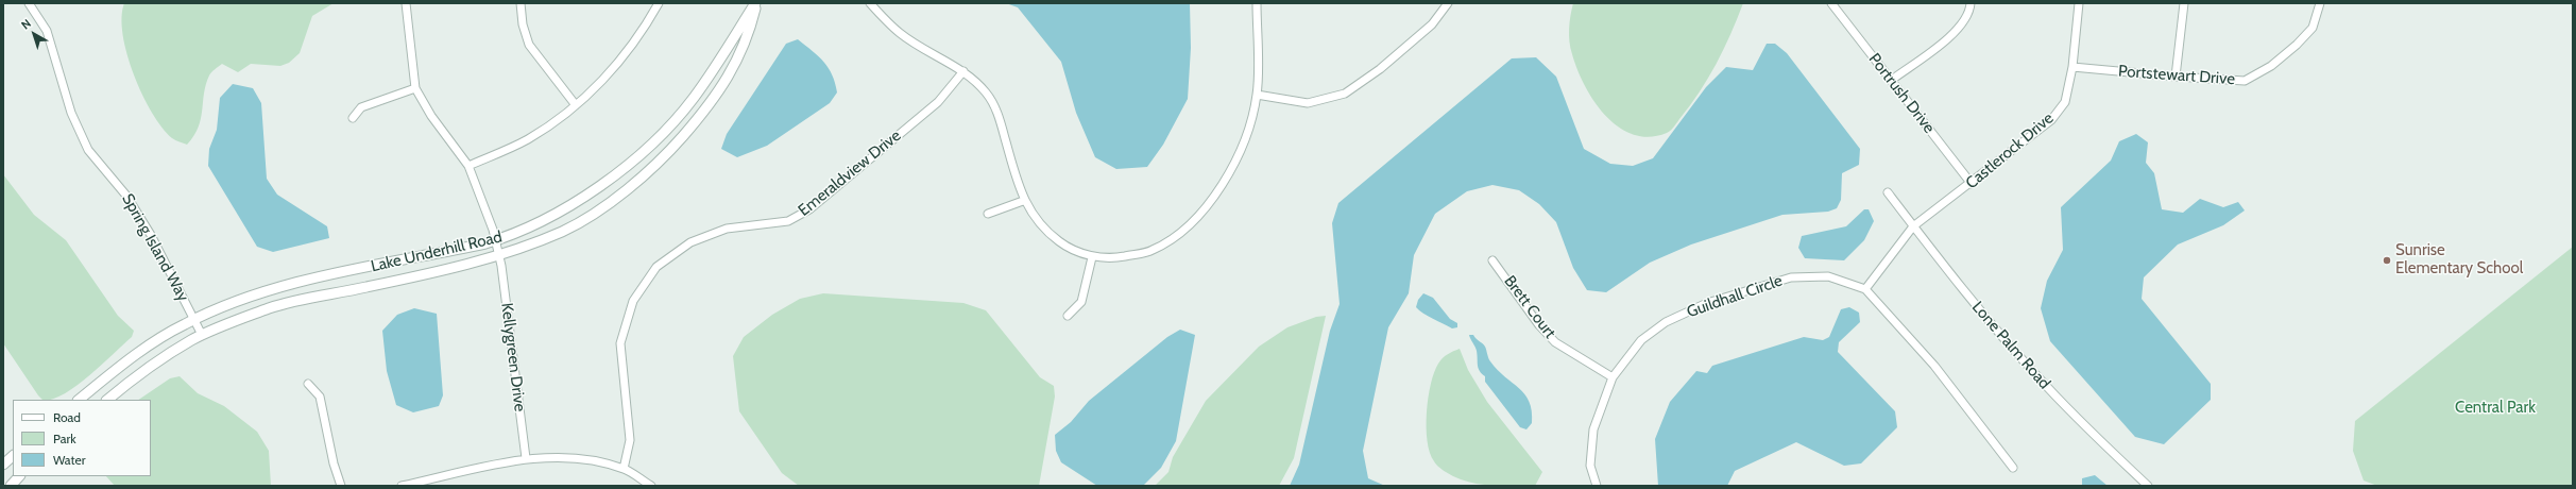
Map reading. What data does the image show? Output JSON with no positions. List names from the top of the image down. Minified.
{"streets":{"street":["Portstewart Drive","Portrush Drive","Castlerock Drive","Emeraldview Drive","Spring Island Way","Lake Underhill Road","Guildhall Circle","Brett Court","Lone Palm Road","Kellygreen Drive"]},"crossings":[["Portstewart Drive","Castlerock Drive"],["Portrush Drive","Castlerock Drive"],["Castlerock Drive","Lone Palm Road"],["Spring Island Way","Lake Underhill Road"],["Lake Underhill Road","Kellygreen Drive"],["Guildhall Circle","Brett Court"]],"parks":["Central Park"],"places":["Sunrise Elementary School"],"legend":["Road","Park","Water"],"north":"top left"}
